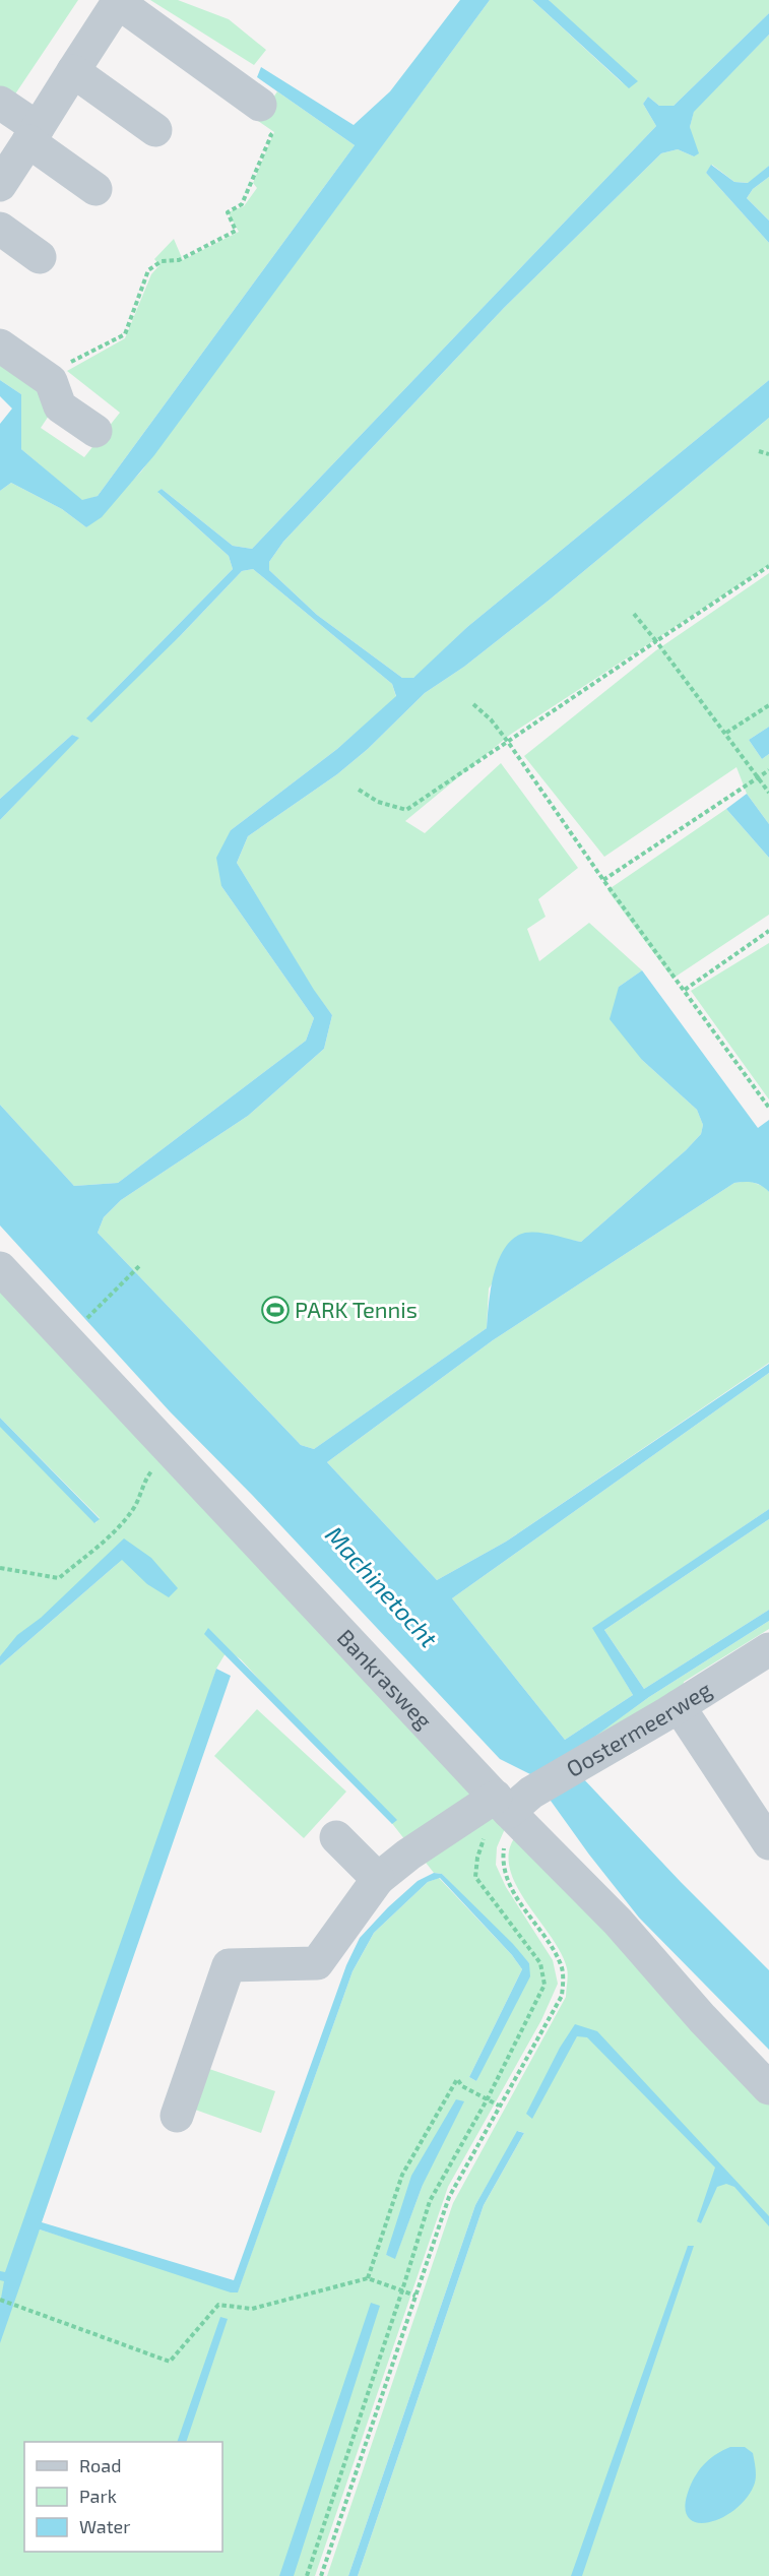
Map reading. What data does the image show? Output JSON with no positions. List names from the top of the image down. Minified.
{"streets":{"street":["Bankrasweg","Oostermeerweg"]},"crossings":[["Bankrasweg","Oostermeerweg"]],"water":["Machinetocht"],"places":{"sports":["PARK Tennis"]},"legend":["Road","Park","Water"]}
